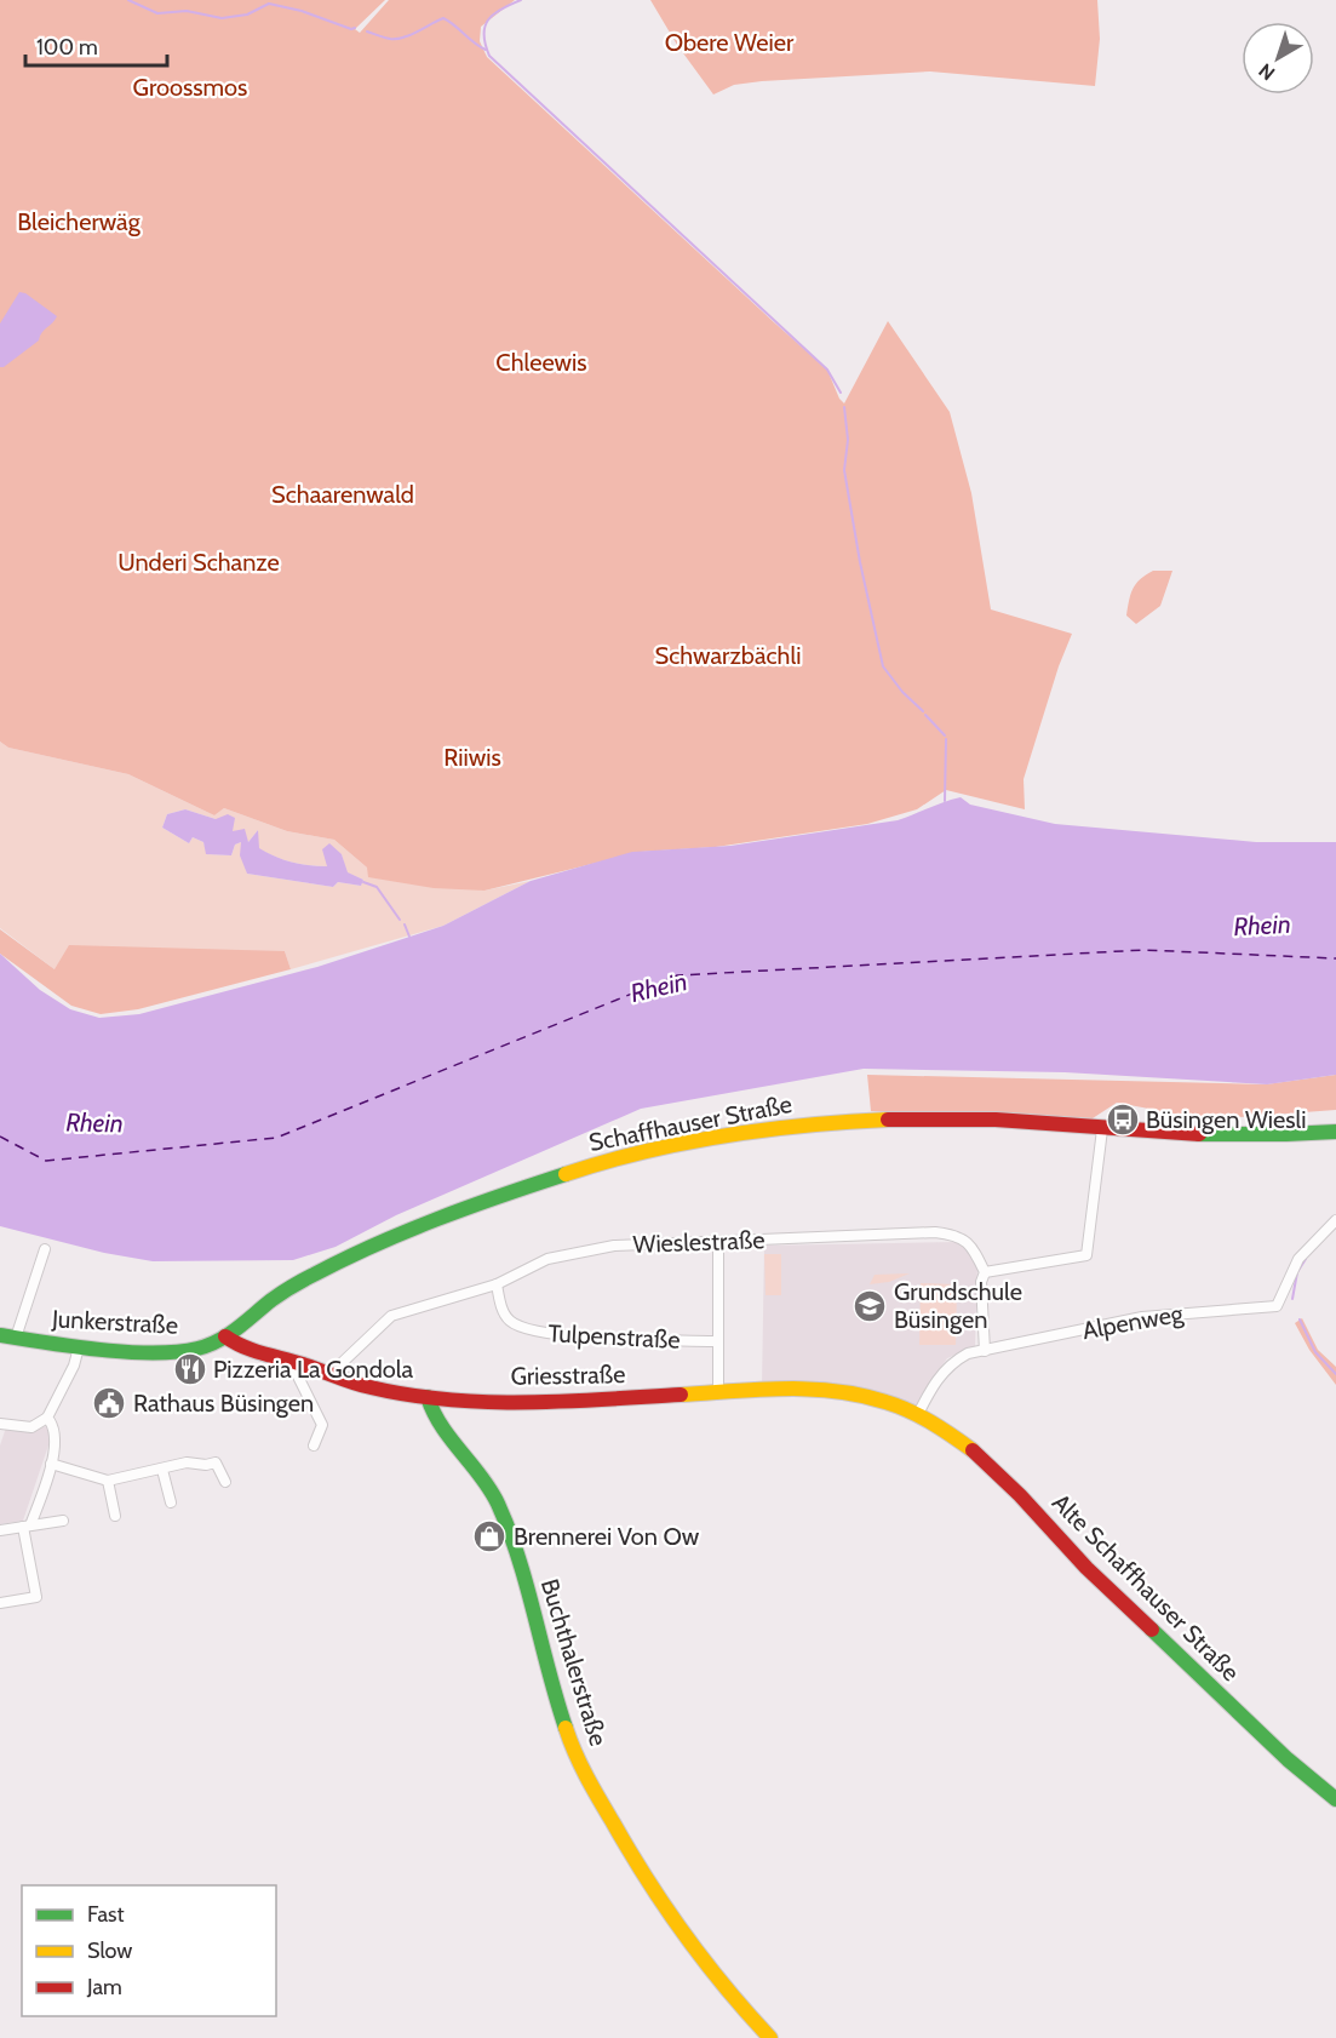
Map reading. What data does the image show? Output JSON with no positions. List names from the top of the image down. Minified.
{"streets":{"street":["Schaffhauser Straße","Wieslestraße","Junkerstraße","Alpenweg","Tulpenstraße","Griesstraße","Alte Schaffhauser Straße","Buchthalerstraße"]},"crossings":[["Schaffhauser Straße","Junkerstraße"],["Schaffhauser Straße","Griesstraße"],["Wieslestraße","Tulpenstraße"],["Junkerstraße","Griesstraße"],["Alpenweg","Griesstraße"],["Alpenweg","Alte Schaffhauser Straße"],["Griesstraße","Alte Schaffhauser Straße"],["Griesstraße","Buchthalerstraße"]],"water":["Rhein"],"parks":["Obere Weier","Groossmos","Bleicherwäg","Chleewis","Schaarenwald","Underi Schanze","Schwarzbächli","Riiwis"],"places":{"bus stop":["Büsingen Wiesli"],"school or university":["Grundschule Büsingen"],"restaurant":["Pizzeria La Gondola"],"public building":["Rathaus Büsingen"],"shop":["Brennerei Von Ow"]},"legend":["Fast","Slow","Jam"],"scale_bar":"100 m","north":"bottom left"}
